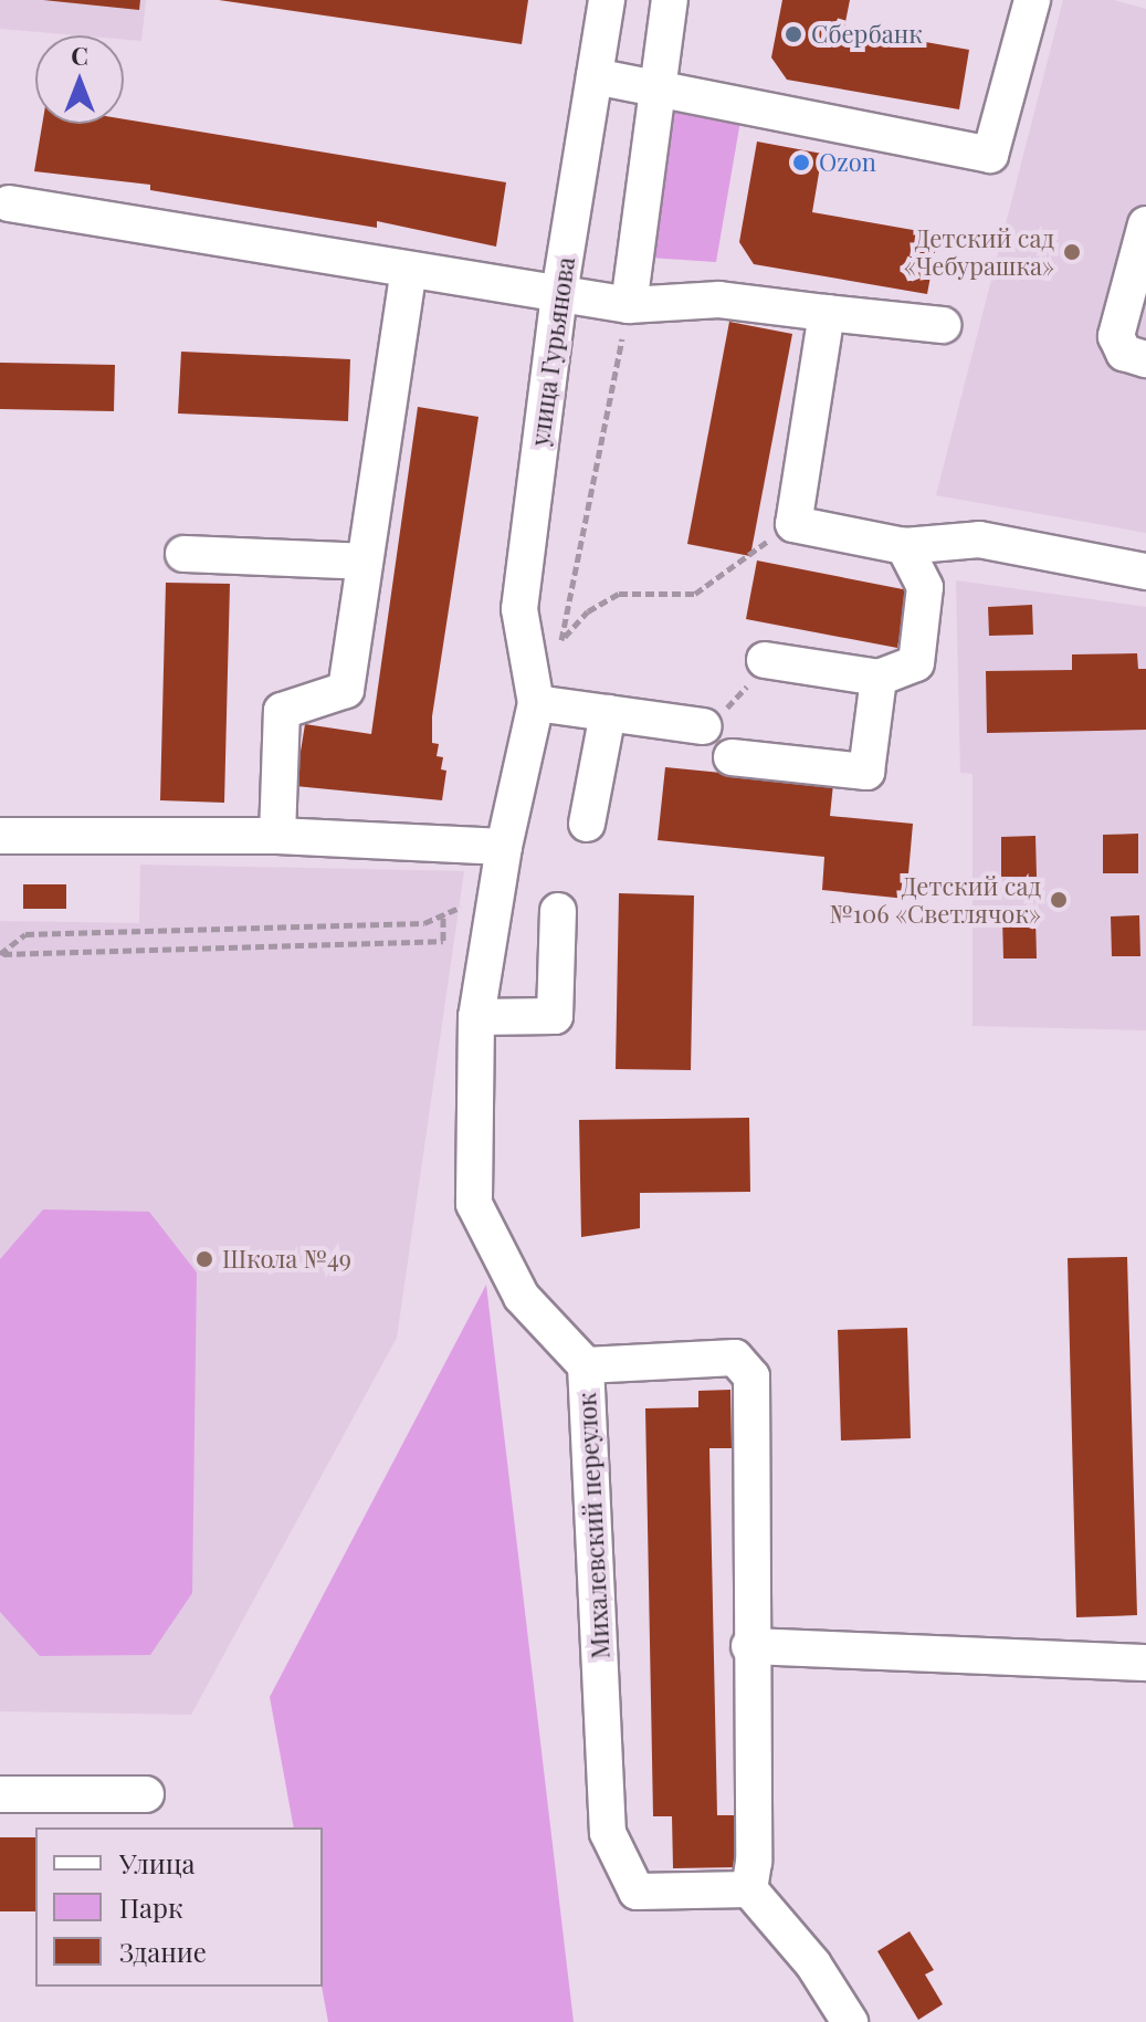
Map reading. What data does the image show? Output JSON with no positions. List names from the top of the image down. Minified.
{"streets":{"street":["улица Гурьянова","Михалевский переулок"]},"crossings":[["улица Гурьянова","Михалевский переулок"]],"places":["Сбербанк","Ozon","Детский сад «Чебурашка»","Детский сад №106 «Светлячок»","Школа №49"],"legend":["Улица","Парк","Здание"],"north":"top"}
